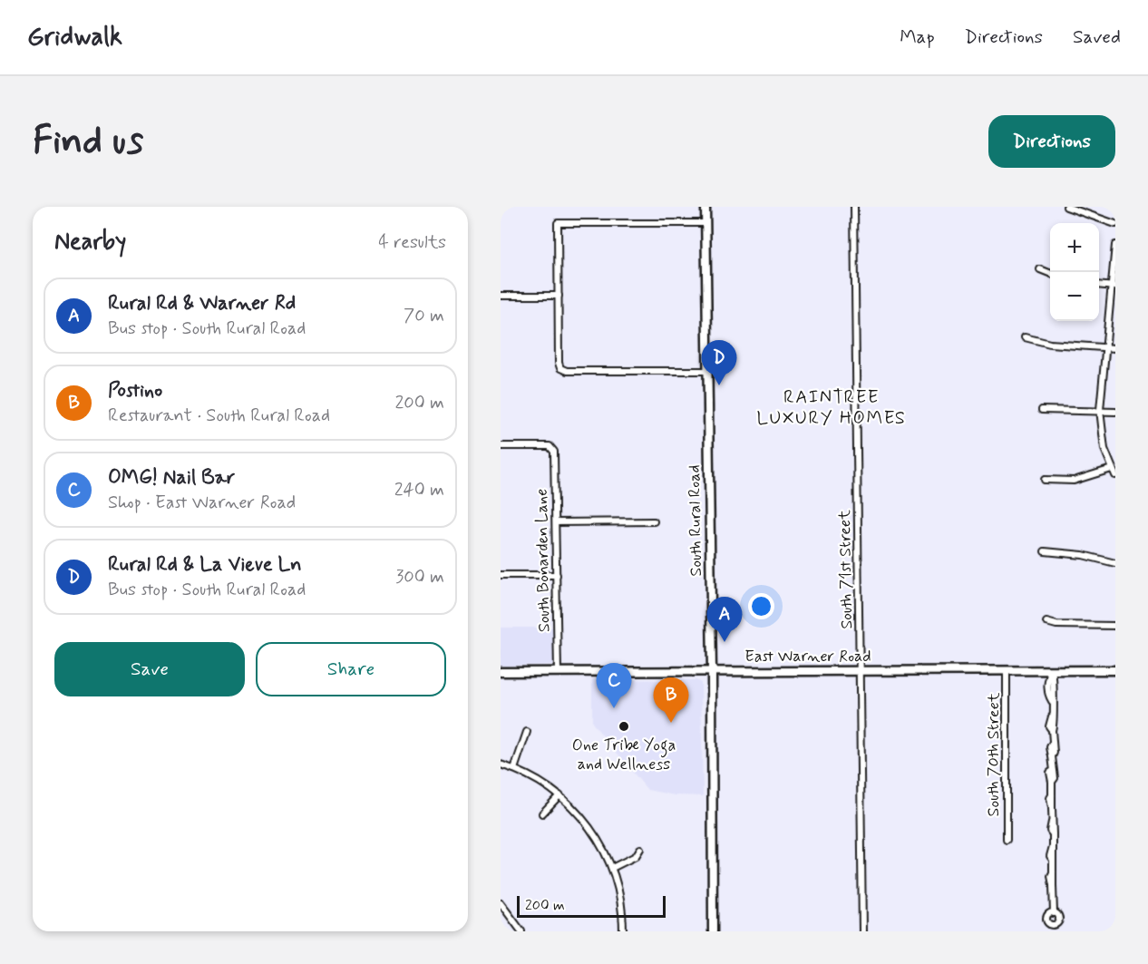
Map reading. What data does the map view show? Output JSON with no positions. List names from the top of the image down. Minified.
{"streets":{"main road":["South Rural Road","East Warner Road"],"street":["South Bonarden Lane","South 71st Street","South 70th Street"]},"crossings":[["South Rural Road","East Warner Road"],["South Bonarden Lane","East Warner Road"],["South 71st Street","East Warner Road"],["East Warner Road","South 70th Street"]],"districts":["RAINTREE LUXURY HOMES"],"places":["One Tribe Yoga and Wellness"],"scale_bar":"200 m","page":{"header":"Gridwalk","nav":["Map","Directions","Saved"],"buttons":["Directions",["Save","Share"]],"title":"Find us","heading":["Nearby","4 results"],"map_buttons":["+","−"],"list":[{"mark":"A","name":"Rural Rd & Warner Rd","note":"Bus stop · South Rural Road","value":"70 m"},{"mark":"B","name":"Postino","note":"Restaurant · South Rural Road","value":"200 m"},{"mark":"C","name":"OMG! Nail Bar","note":"Shop · East Warner Road","value":"240 m"},{"mark":"D","name":"Rural Rd & La Vieve Ln","note":"Bus stop · South Rural Road","value":"300 m"}],"pins":["D","A","C","B"],"scale":"200 m"}}
